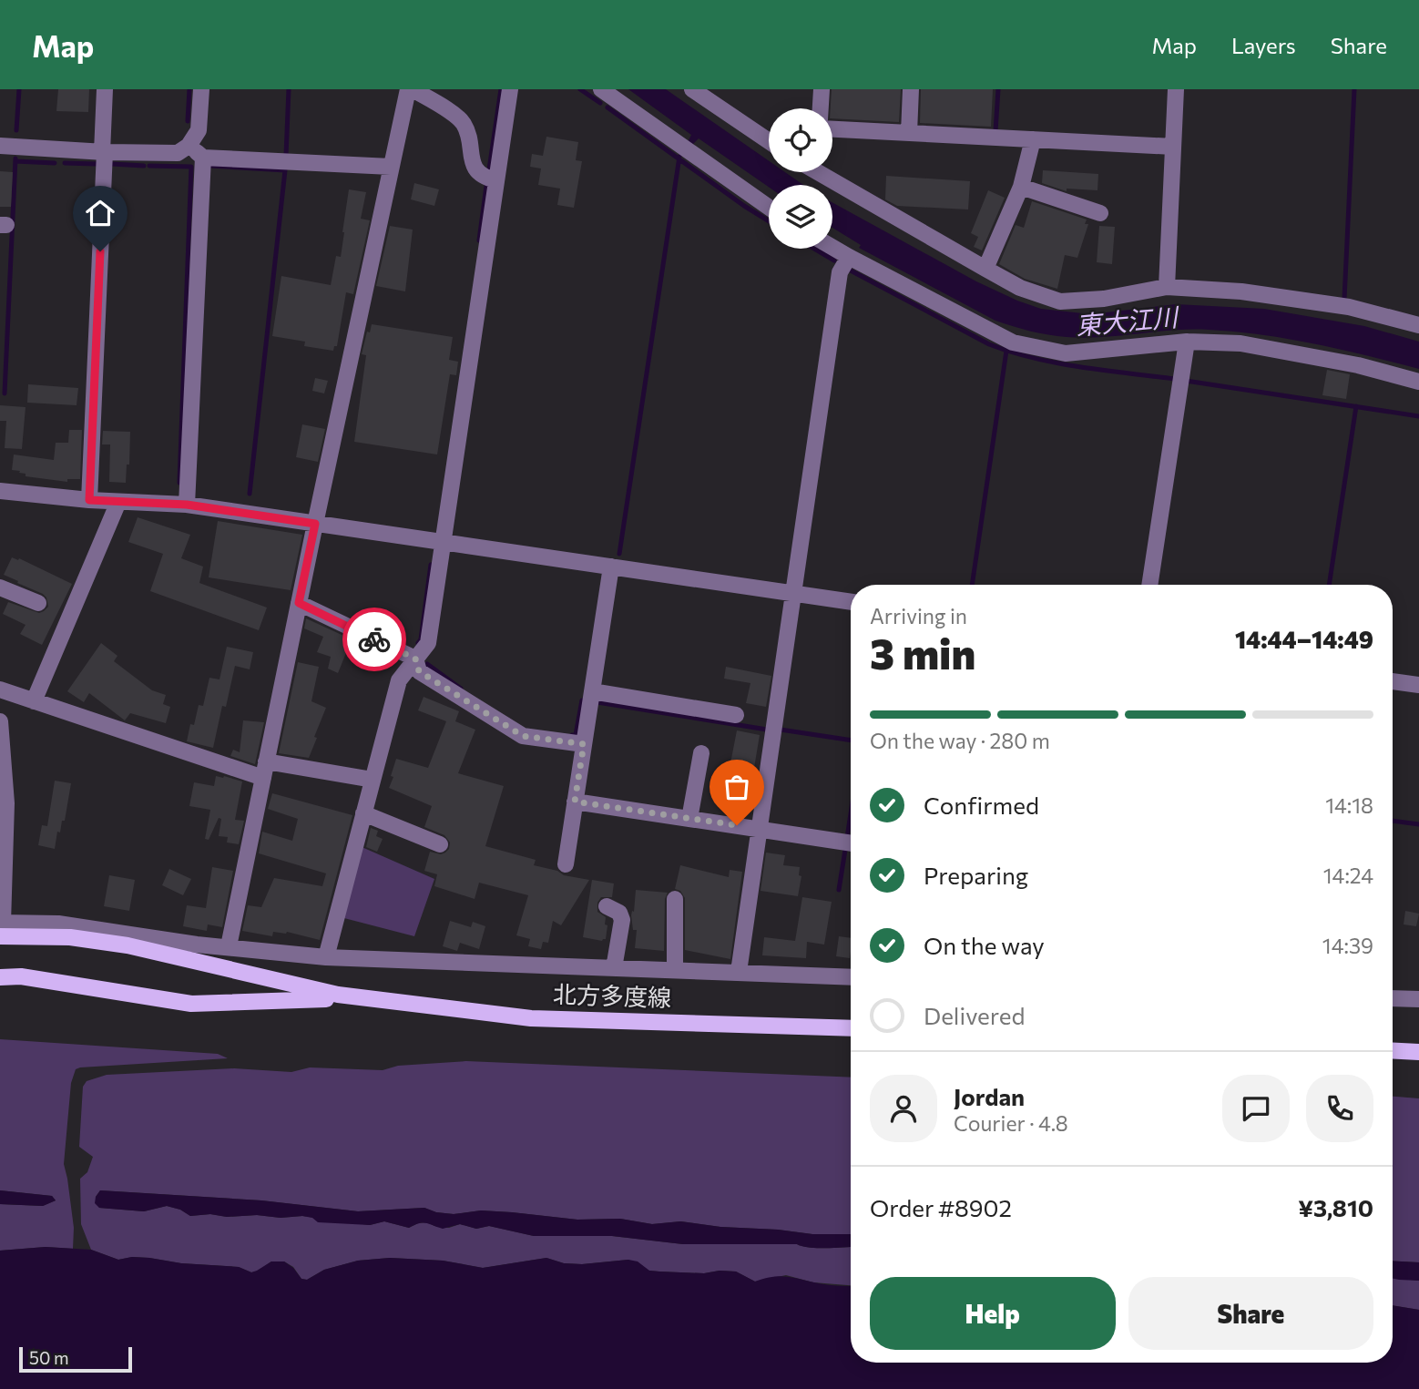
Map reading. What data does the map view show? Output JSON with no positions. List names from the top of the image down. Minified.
{"streets":{"main road":["北方多度線"]},"water":["東大江川"],"scale_bar":"50 m","page":{"header":"Map","nav":["Map","Layers","Share"],"heading":["3 min","Arriving in","14:44–14:49"],"panel":["Jordan","Courier · 4.8","Order #8902","¥3,810"],"bar":"On the way · 280 m","list":[["Confirmed","14:18"],["Preparing","14:24"],["On the way","14:39"],"Delivered"],"buttons":["Help","Share"],"scale":"50 m"}}
